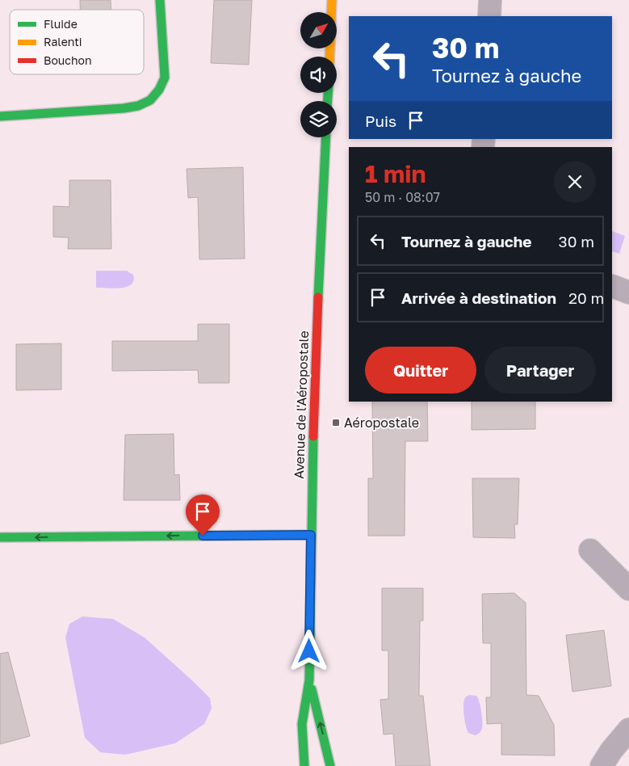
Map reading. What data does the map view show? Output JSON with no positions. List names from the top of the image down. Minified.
{"streets":{"street":["Avenue de l'Aéropostale"]},"places":{"transit":["Aéropostale"]},"legend":["Fluide","Ralenti","Bouchon"],"north":"top right","page":{"turn":["30 m","Tournez à gauche"],"then":"Puis","heading":["1 min","50 m · 08:07"],"list":[{"name":"Tournez à gauche","value":"30 m"},{"name":"Arrivée à destination","value":"20 m"}],"buttons":["Quitter","Partager"]}}
